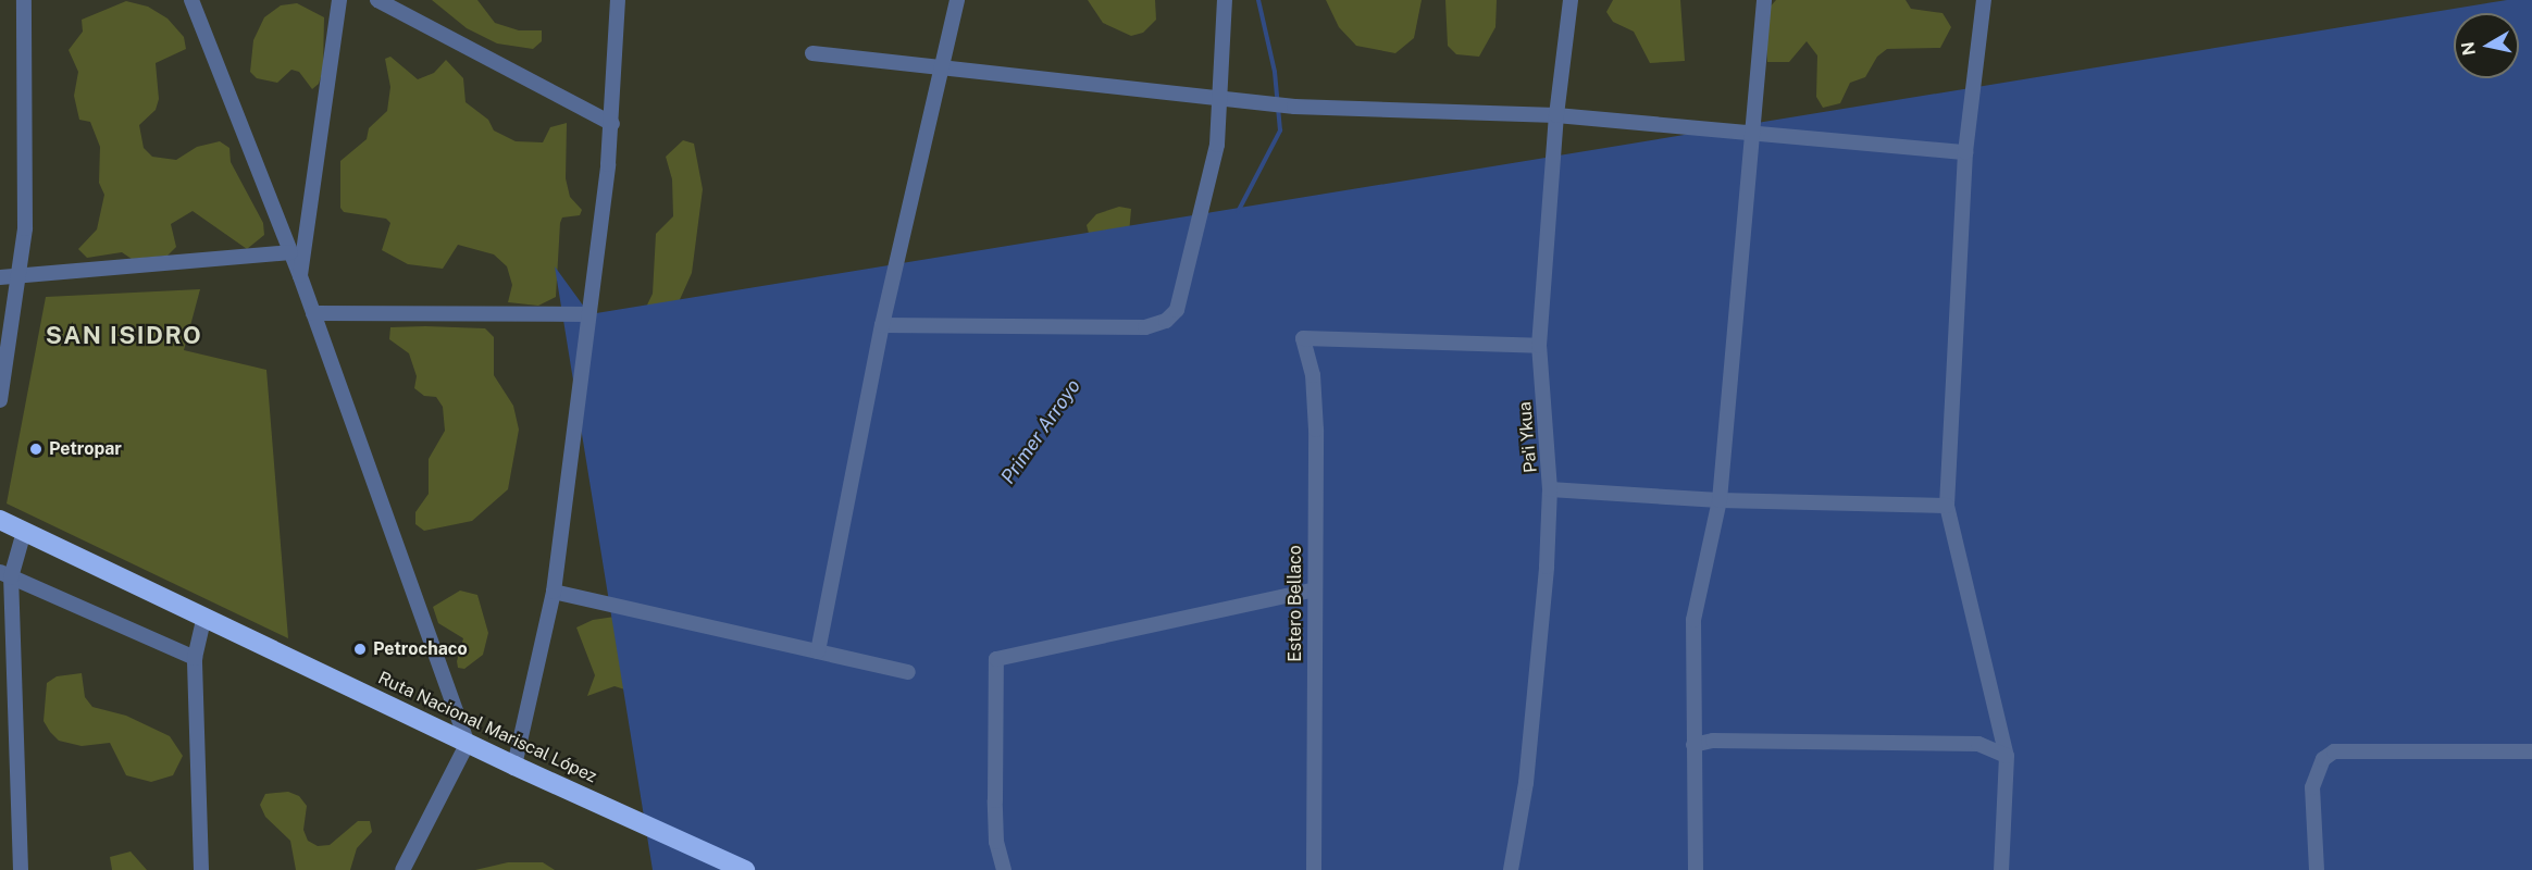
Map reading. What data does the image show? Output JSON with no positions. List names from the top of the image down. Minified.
{"streets":{"highway":["Ruta Nacional Mariscal López"],"street":["Pa'i Ykua","Estero Bellaco"]},"crossings":[["Pa'i Ykua","Estero Bellaco"]],"districts":["SAN ISIDRO"],"water":["Primer Arroyo"],"places":["Petropar","Petrochaco"],"north":"left"}
